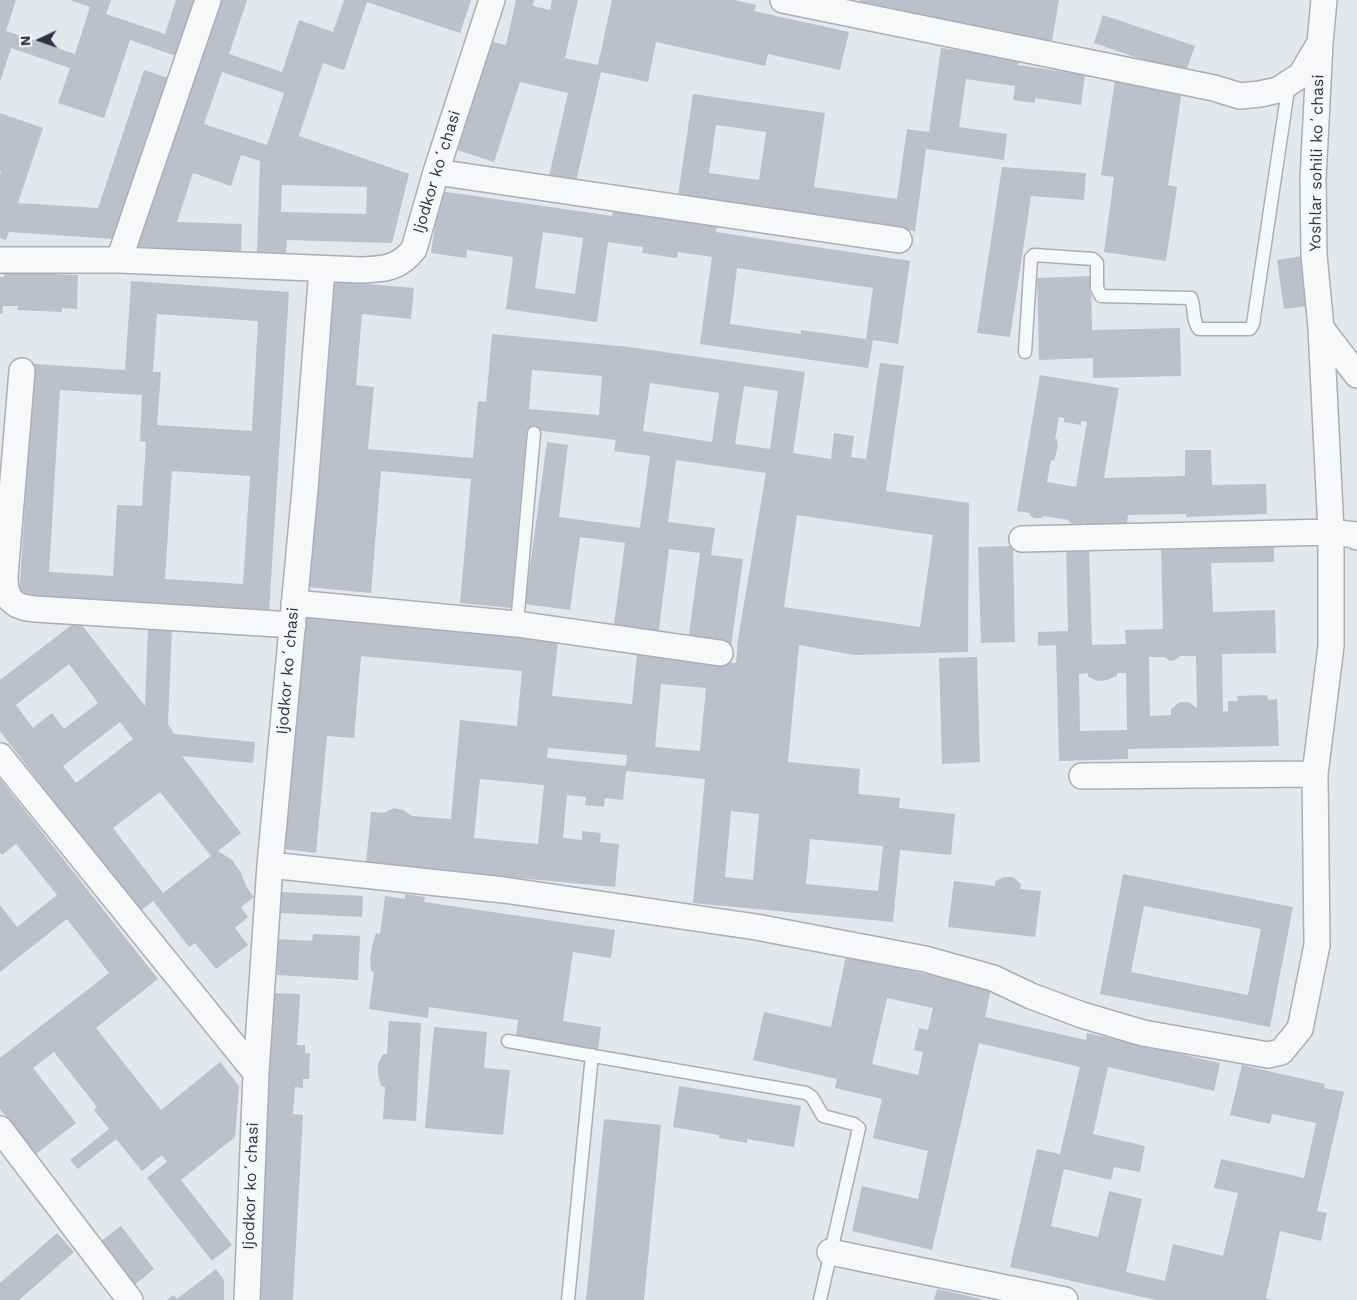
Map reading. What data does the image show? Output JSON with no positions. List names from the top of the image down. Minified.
{"streets":{"street":["Yoshlar sohili koʻchasi","Ijodkor koʻchasi"]},"crossings":[["Yoshlar sohili koʻchasi","Ijodkor koʻchasi"]],"north":"left"}
